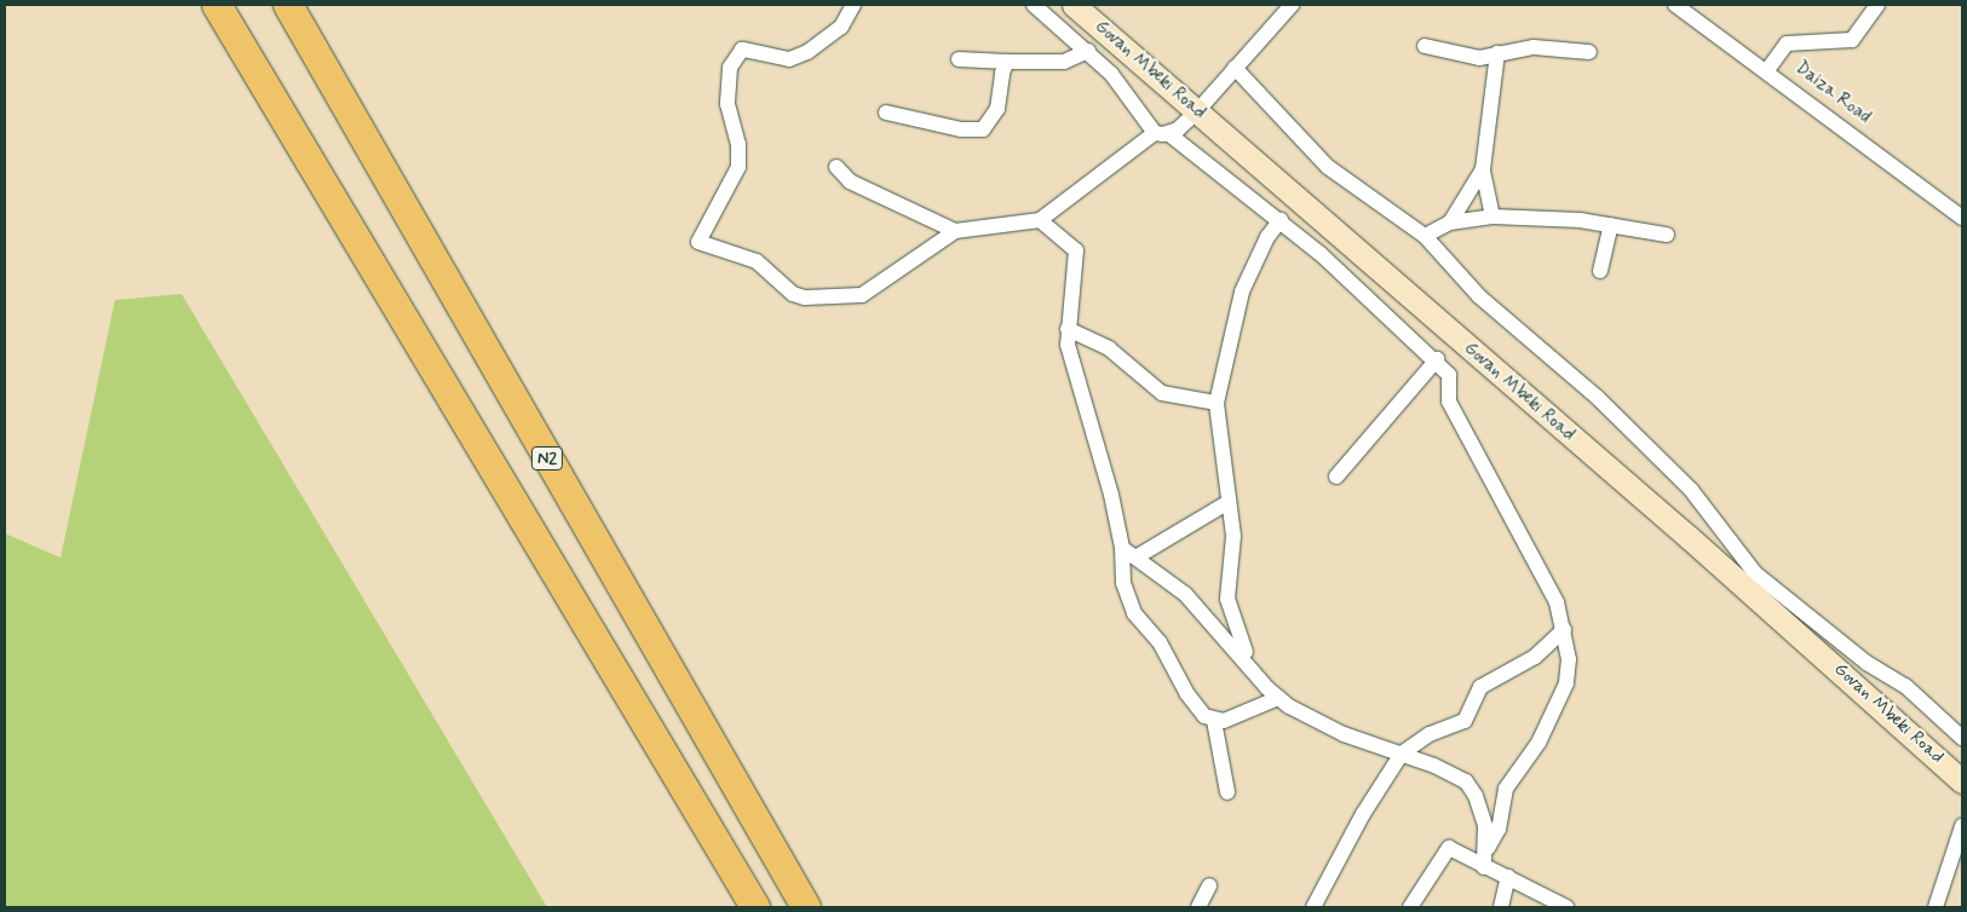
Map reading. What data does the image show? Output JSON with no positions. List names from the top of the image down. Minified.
{"streets":{"highway":["N2"],"main road":["Govan Mbeki Road"],"street":["Daiza Road"]}}
